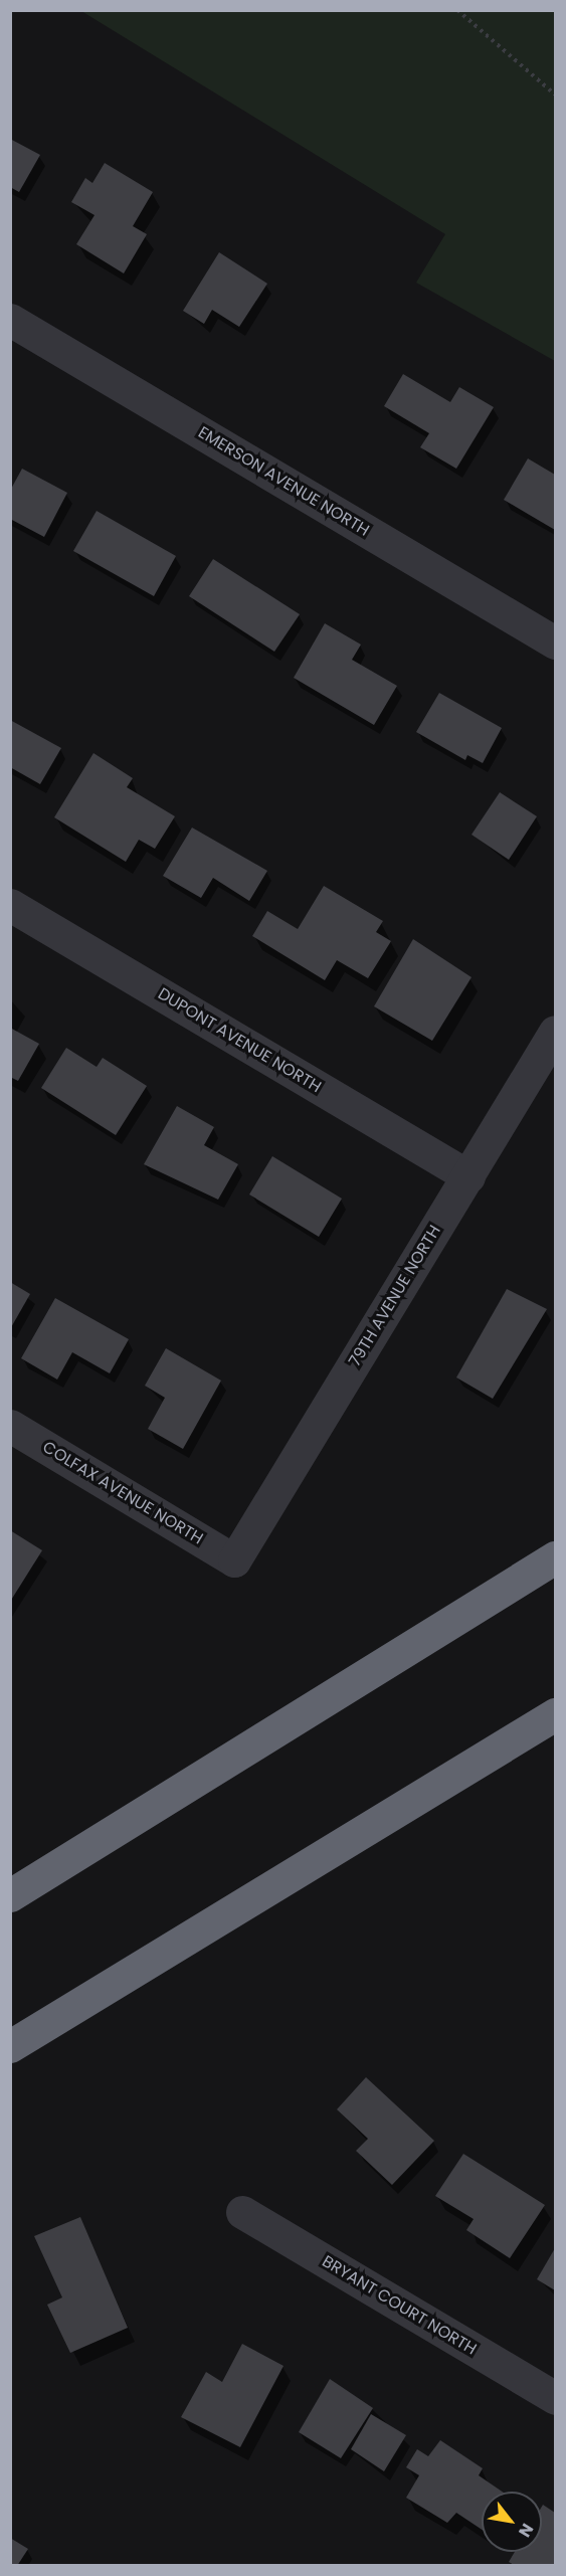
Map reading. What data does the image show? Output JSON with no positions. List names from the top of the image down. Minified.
{"streets":{"street":["EMERSON AVENUE NORTH","DUPONT AVENUE NORTH","79TH AVENUE NORTH","COLFAX AVENUE NORTH","BRYANT COURT NORTH"]},"crossings":[["DUPONT AVENUE NORTH","79TH AVENUE NORTH"],["79TH AVENUE NORTH","COLFAX AVENUE NORTH"]],"north":"bottom right"}
